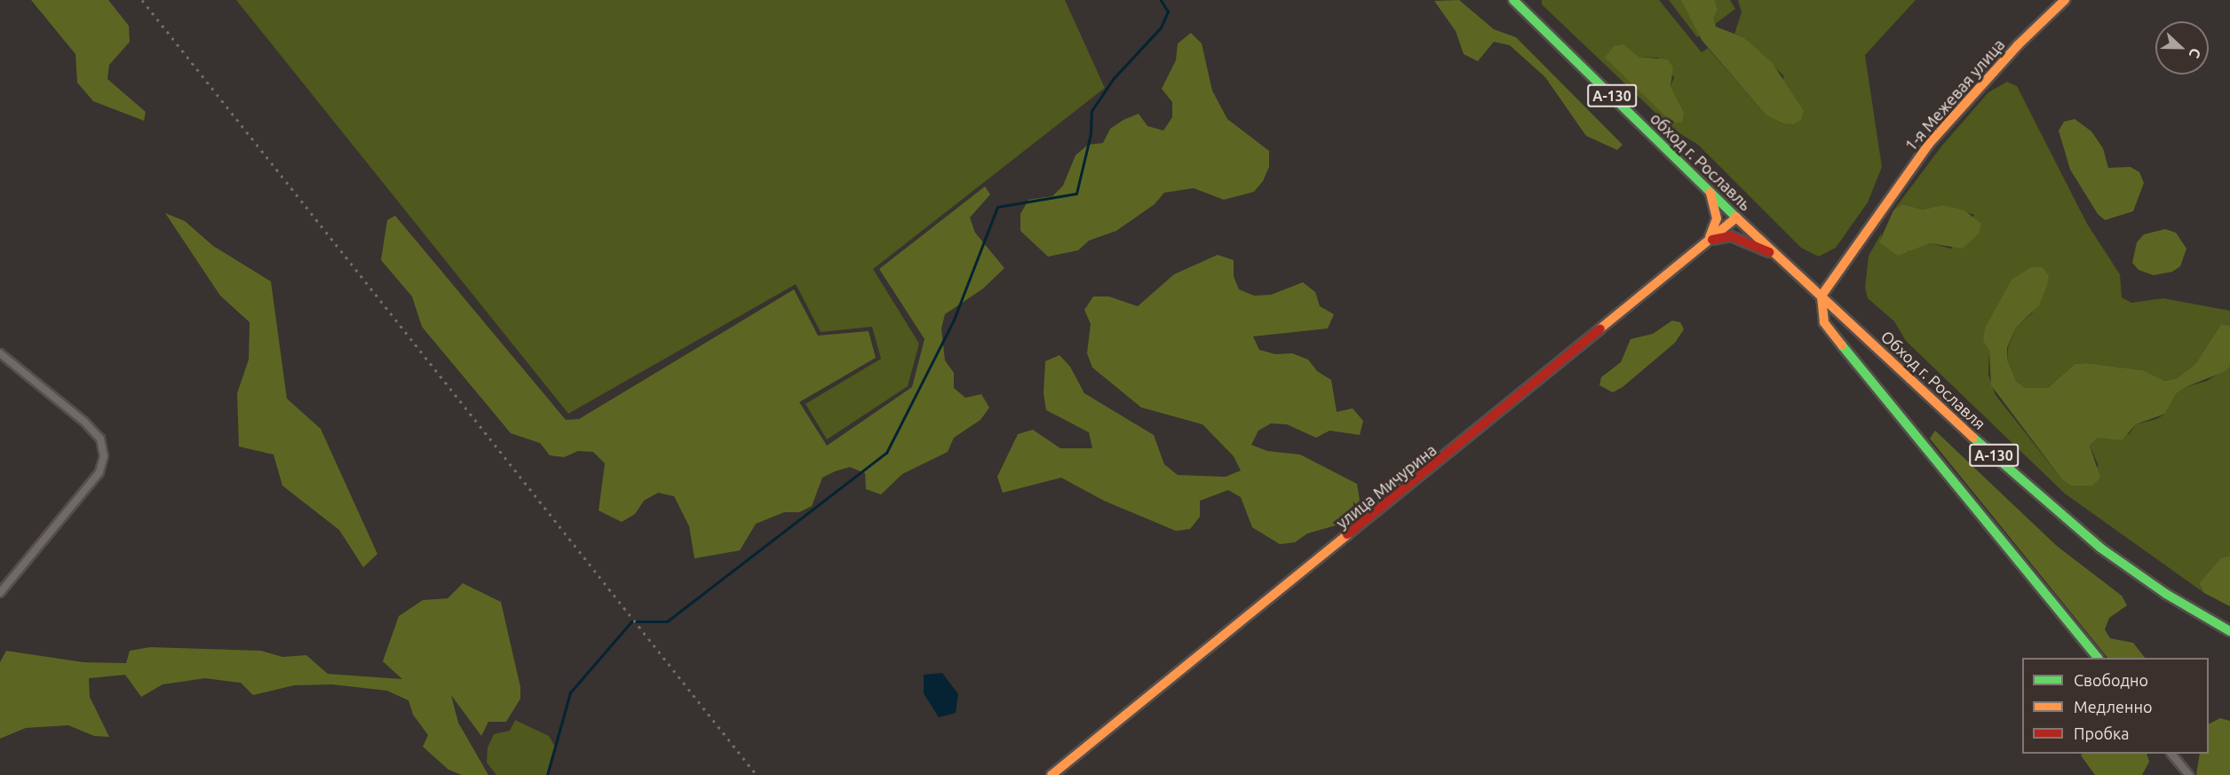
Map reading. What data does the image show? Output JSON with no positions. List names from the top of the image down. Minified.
{"streets":{"main road":["1-я Межевая улица","А-130","обход г. Рославль","Обход г. Рославля","улица Мичурина"]},"crossings":[["1-я Межевая улица","Обход г. Рославля"],["обход г. Рославль","Обход г. Рославля"],["обход г. Рославль","улица Мичурина"]],"legend":["Свободно","Медленно","Пробка"],"north":"right"}
